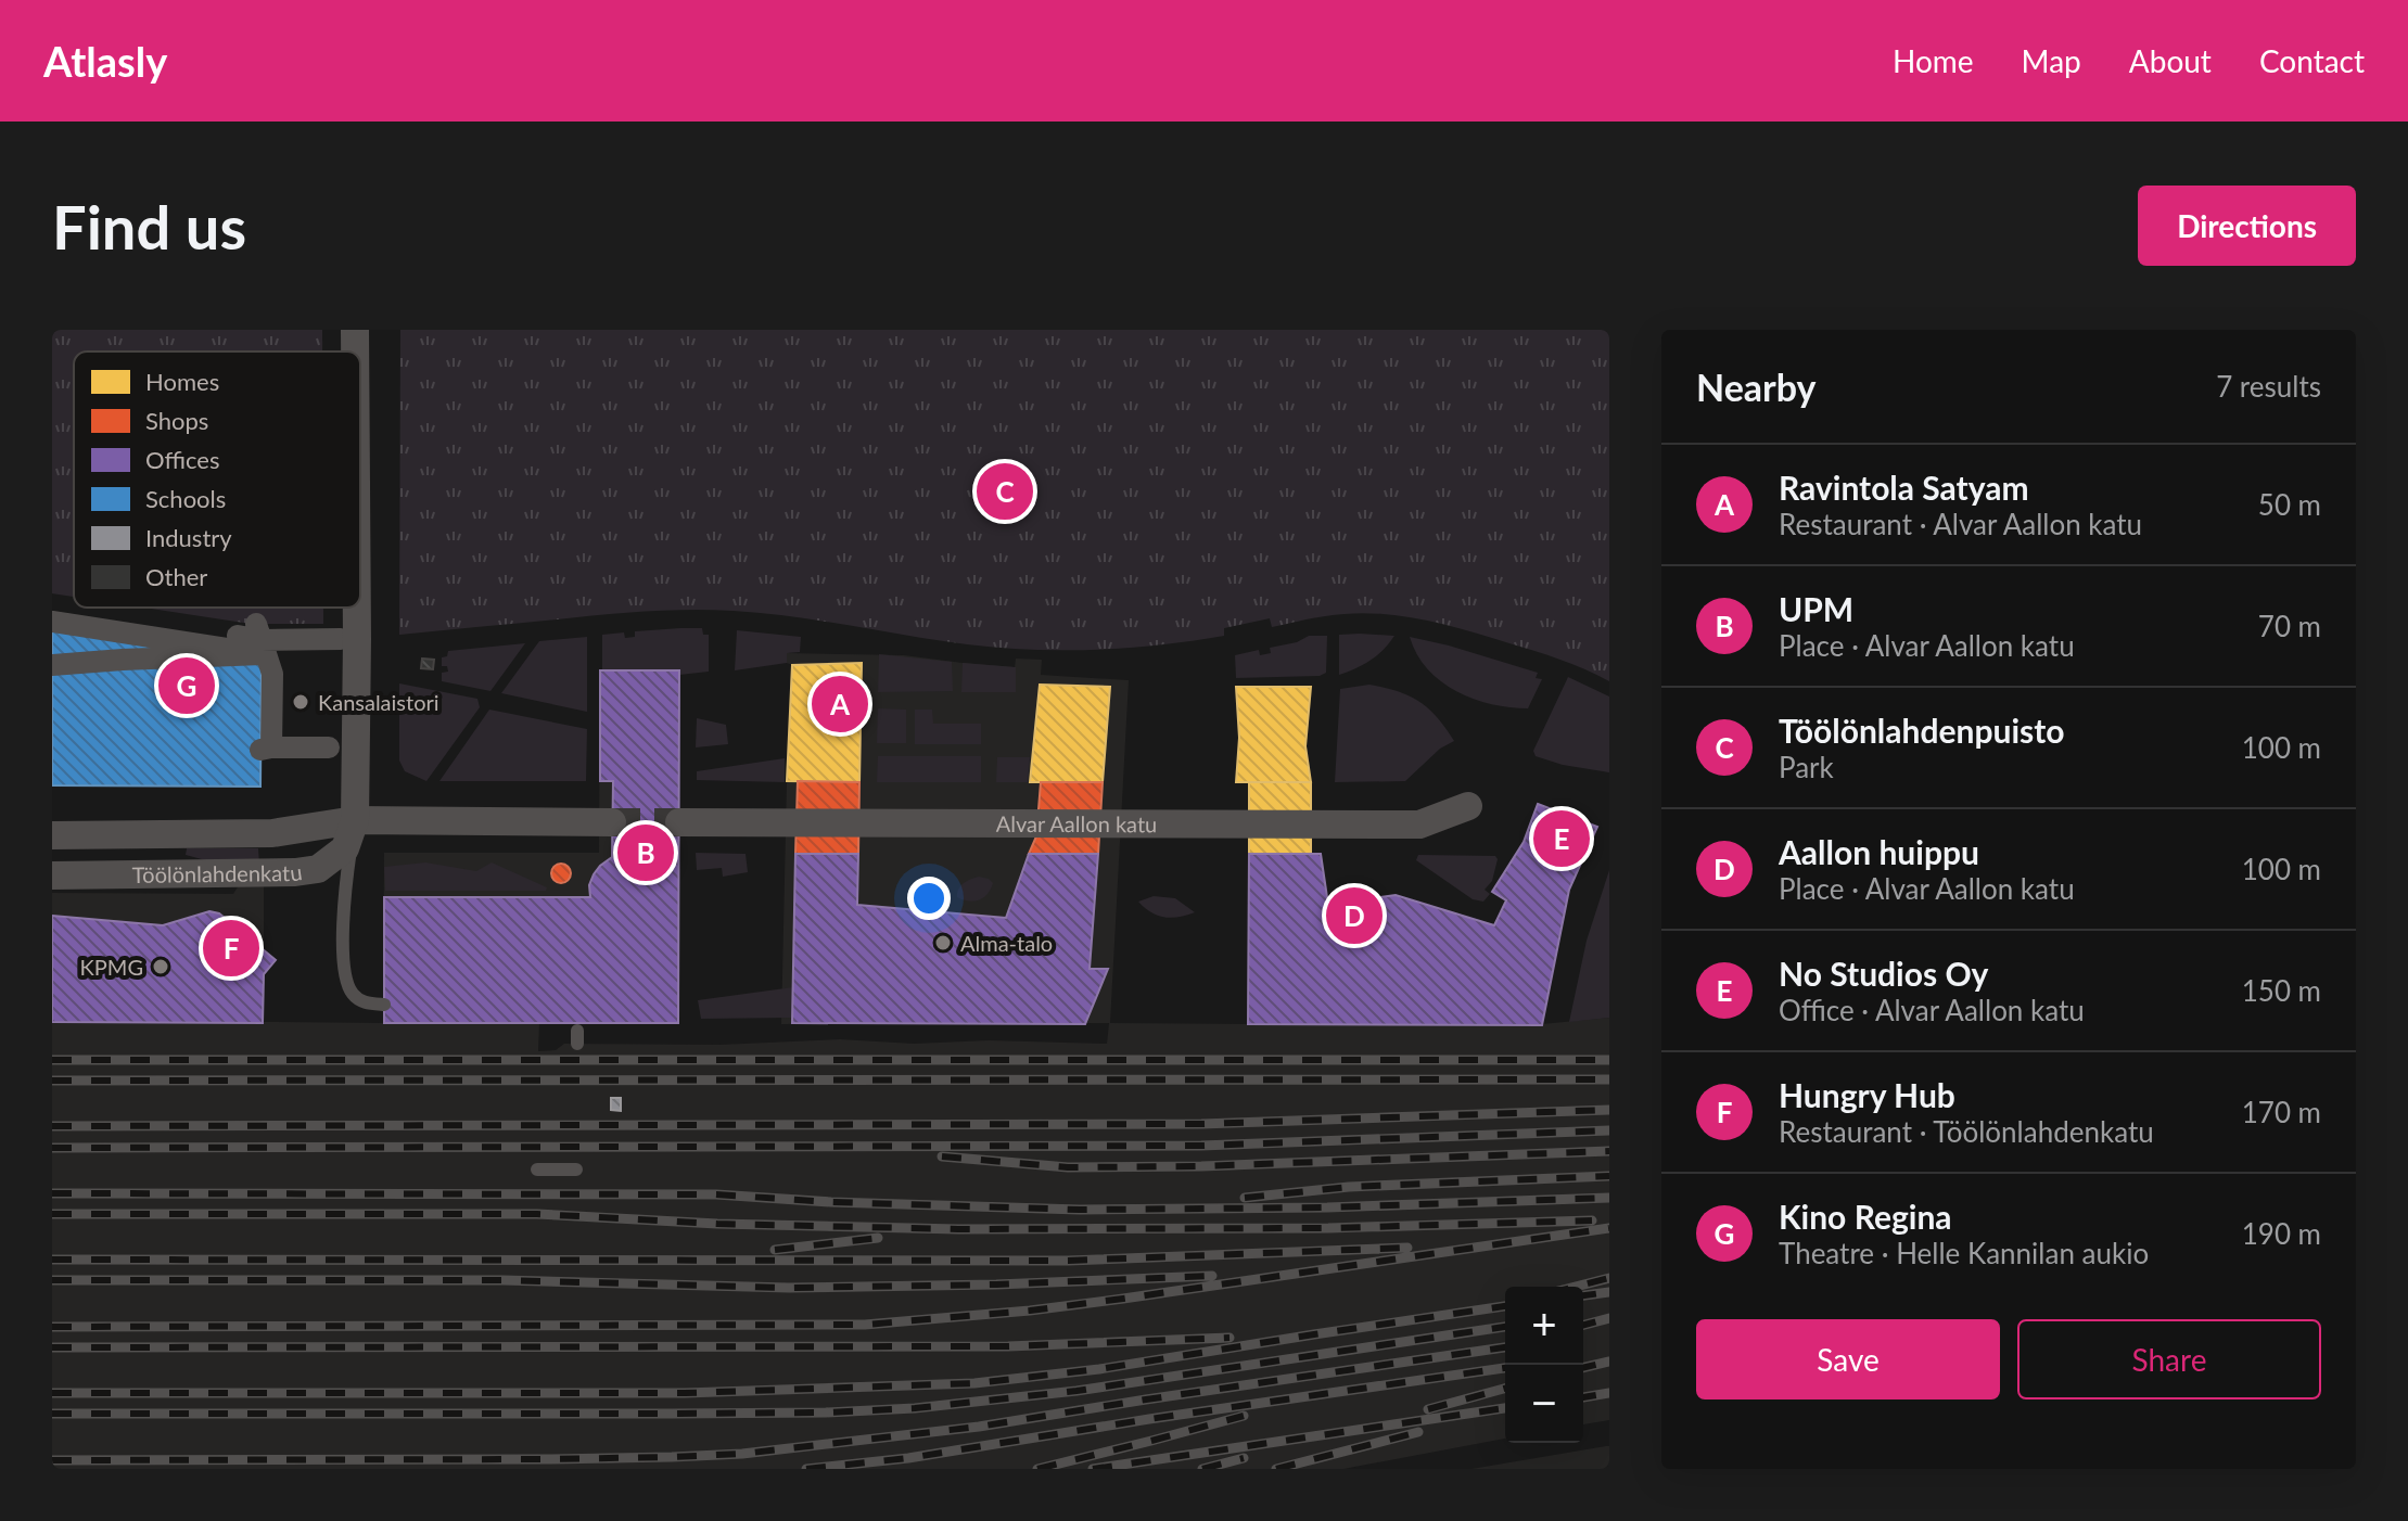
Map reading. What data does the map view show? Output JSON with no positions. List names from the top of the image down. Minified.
{"streets":{"street":["Alvar Aallon katu","Töölönlahdenkatu"]},"places":["Kansalaistori","Alma-talo","KPMG"],"legend":["Homes","Shops","Offices","Schools","Industry","Other"],"page":{"header":"Atlasly","nav":["Home","Map","About","Contact"],"buttons":["Directions",["Save","Share"]],"title":"Find us","heading":["Nearby","7 results"],"list":[{"mark":"A","name":"Ravintola Satyam","note":"Restaurant · Alvar Aallon katu","value":"50 m"},{"mark":"B","name":"UPM","note":"Place · Alvar Aallon katu","value":"70 m"},{"mark":"C","name":"Töölönlahdenpuisto","note":"Park","value":"100 m"},{"mark":"D","name":"Aallon huippu","note":"Place · Alvar Aallon katu","value":"100 m"},{"mark":"E","name":"No Studios Oy","note":"Office · Alvar Aallon katu","value":"150 m"},{"mark":"F","name":"Hungry Hub","note":"Restaurant · Töölönlahdenkatu","value":"170 m"},{"mark":"G","name":"Kino Regina","note":"Theatre · Helle Kannilan aukio","value":"190 m"}],"pins":["C","G","A","E","B","D","F"],"map_buttons":["+","−"]}}
